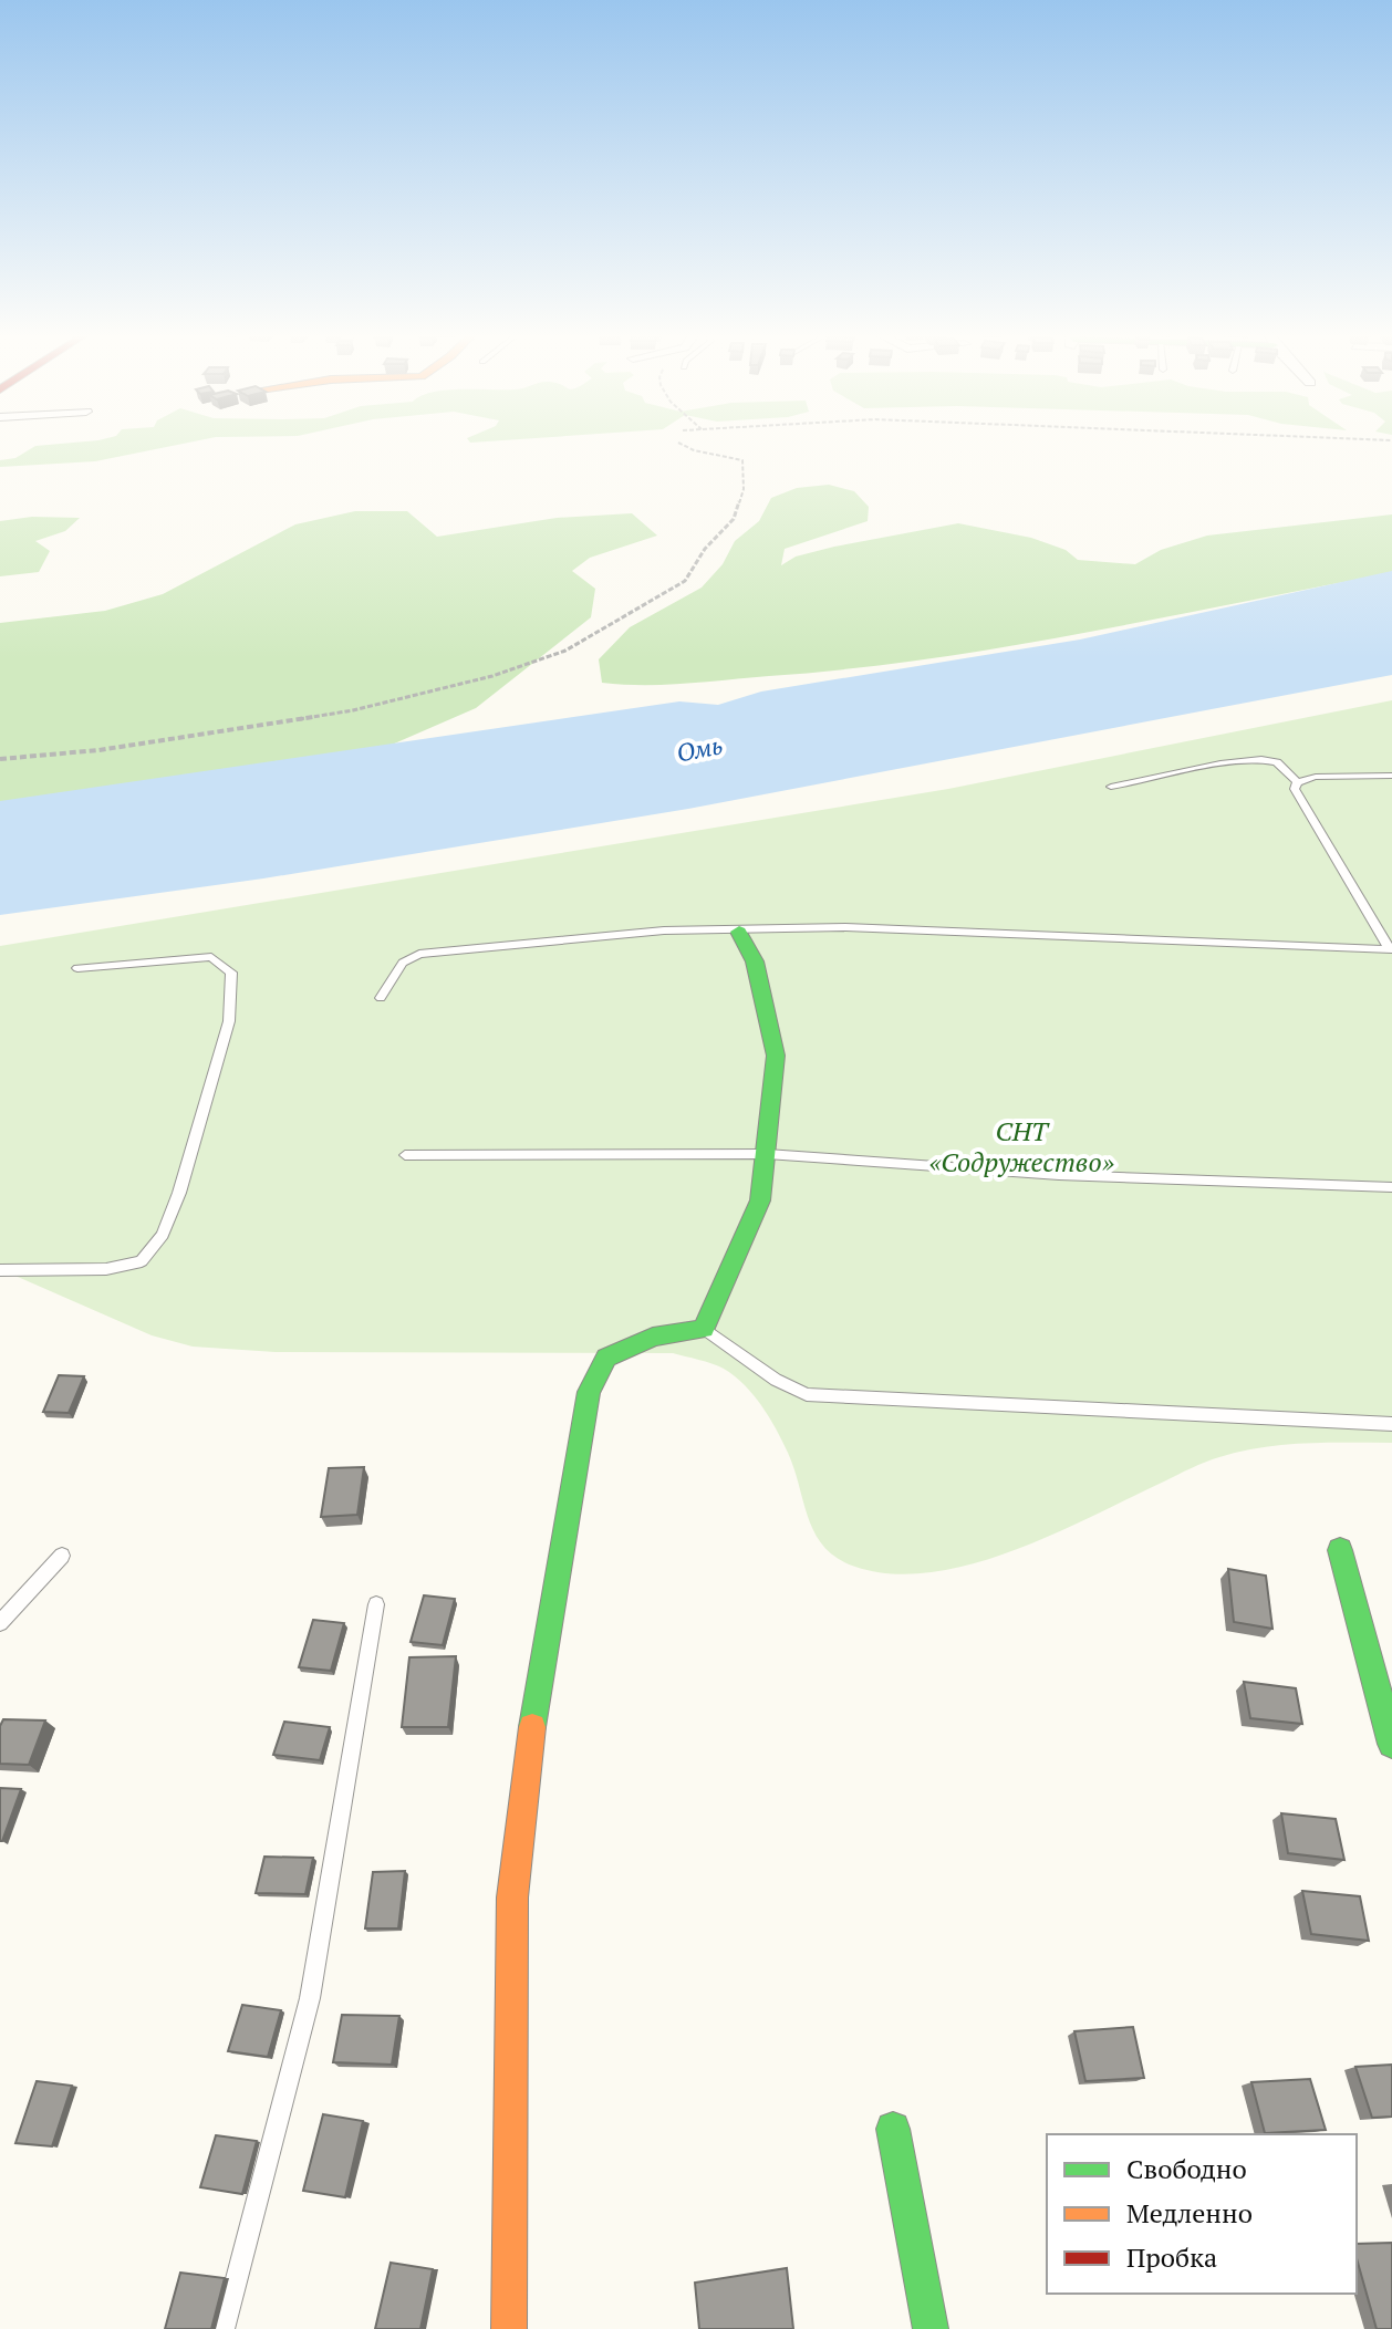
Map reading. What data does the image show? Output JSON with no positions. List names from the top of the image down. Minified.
{"water":["Омь"],"parks":["СНТ «Содружество»"],"legend":["Свободно","Медленно","Пробка"]}
